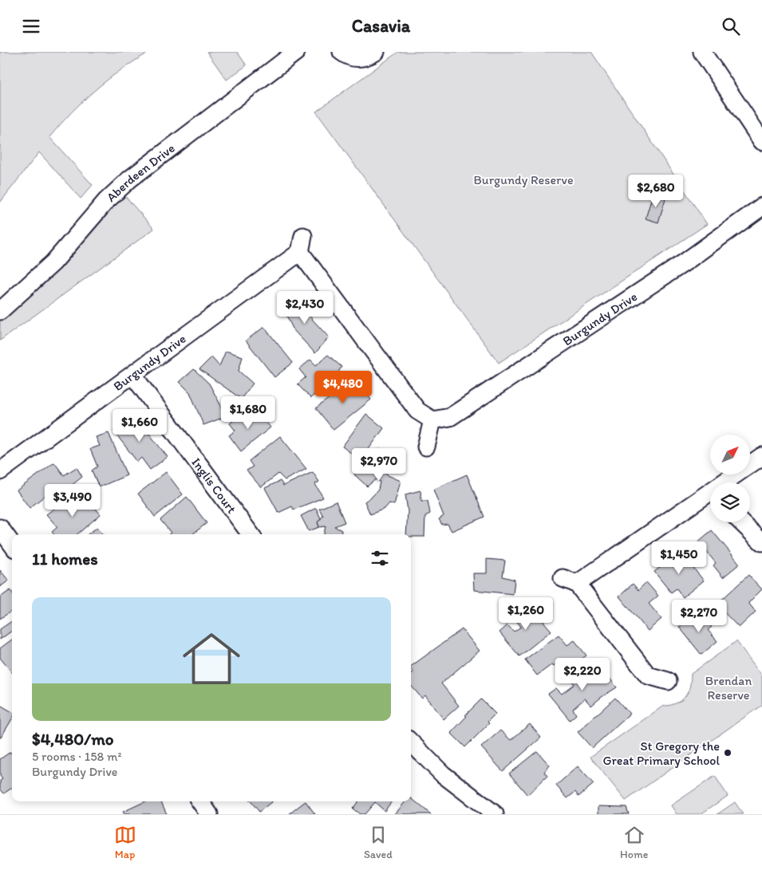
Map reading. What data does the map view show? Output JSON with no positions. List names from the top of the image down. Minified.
{"streets":{"street":["Aberdeen Drive","Burgundy Drive","Inglis Court"]},"crossings":[["Burgundy Drive","Inglis Court"]],"parks":["Burgundy Reserve","Brendan Reserve"],"places":["St Gregory the Great Primary School"],"north":"top right","page":{"header":"Casavia","price":["$2,680","$2,430","$4,480","$1,680","$1,660","$2,970","$3,490","$1,450","$1,260","$2,270","$2,220"],"heading":"11 homes","list":[{"name":"$4,480/mo","note":"5 rooms · 158 m² · Burgundy Drive"}],"tabs":["Map","Saved","Home"]}}
